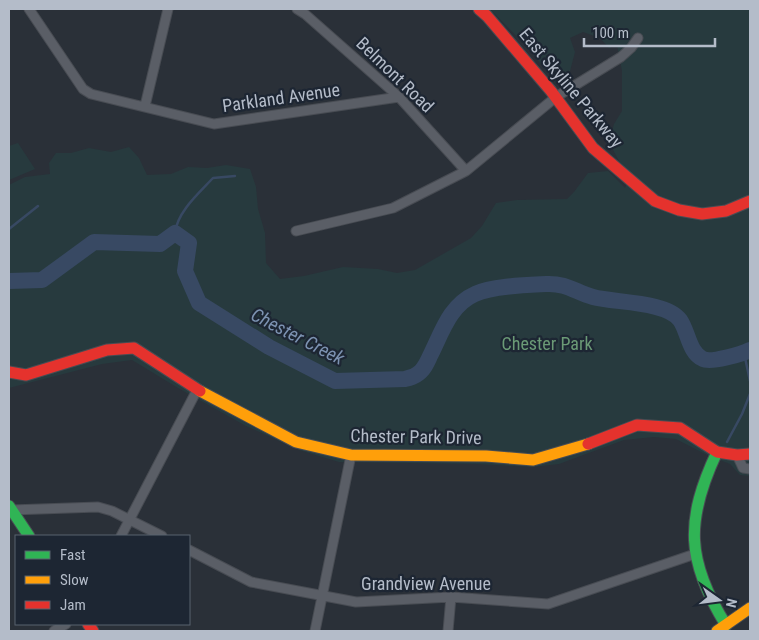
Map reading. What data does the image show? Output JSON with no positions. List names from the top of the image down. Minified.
{"streets":{"street":["Belmont Road","East Skyline Parkway","Parkland Avenue","Chester Park Drive","Grandview Avenue"]},"crossings":[["Belmont Road","Parkland Avenue"]],"water":["Chester Creek"],"parks":["Chester Park"],"legend":["Fast","Slow","Jam"],"scale_bar":"100 m","north":"right"}
